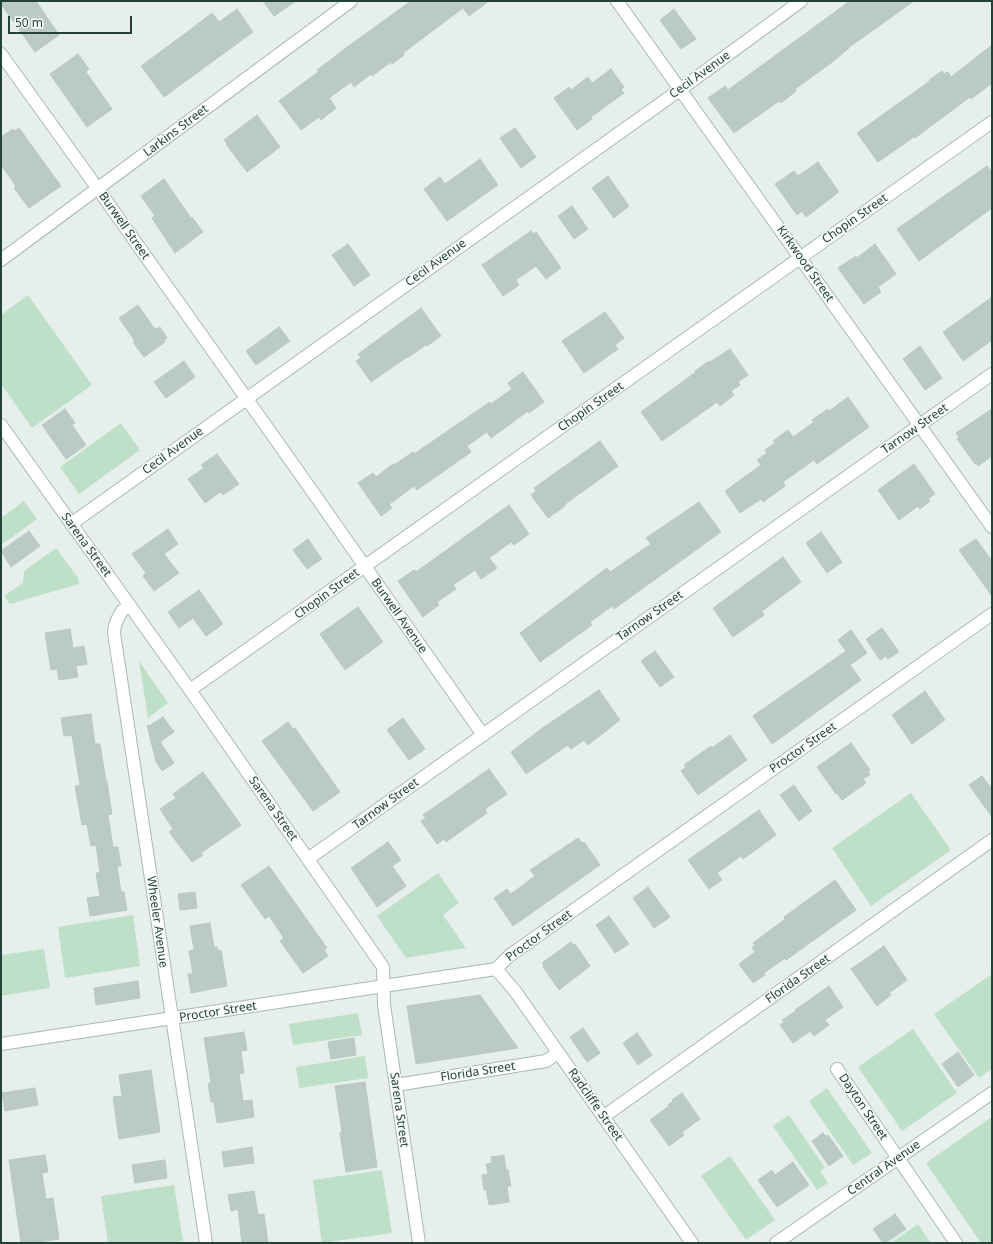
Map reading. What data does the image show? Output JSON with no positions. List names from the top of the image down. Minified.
{"streets":{"street":["Cecil Avenue","Larkins Street","Chopin Street","Burwell Street","Kirkwood Street","Tarnow Street","Sarena Street","Burwell Avenue","Proctor Street","Wheeler Avenue","Florida Street","Radcliffe Street","Dayton Street","Central Avenue"]},"crossings":[["Cecil Avenue","Burwell Street"],["Cecil Avenue","Kirkwood Street"],["Cecil Avenue","Sarena Street"],["Cecil Avenue","Burwell Avenue"],["Larkins Street","Burwell Street"],["Chopin Street","Kirkwood Street"],["Chopin Street","Sarena Street"],["Chopin Street","Burwell Avenue"],["Burwell Street","Burwell Avenue"],["Kirkwood Street","Tarnow Street"],["Tarnow Street","Sarena Street"],["Tarnow Street","Burwell Avenue"],["Sarena Street","Proctor Street"],["Sarena Street","Wheeler Avenue"],["Sarena Street","Florida Street"],["Proctor Street","Wheeler Avenue"],["Proctor Street","Radcliffe Street"],["Florida Street","Radcliffe Street"],["Dayton Street","Central Avenue"]],"scale_bar":"50 m"}
